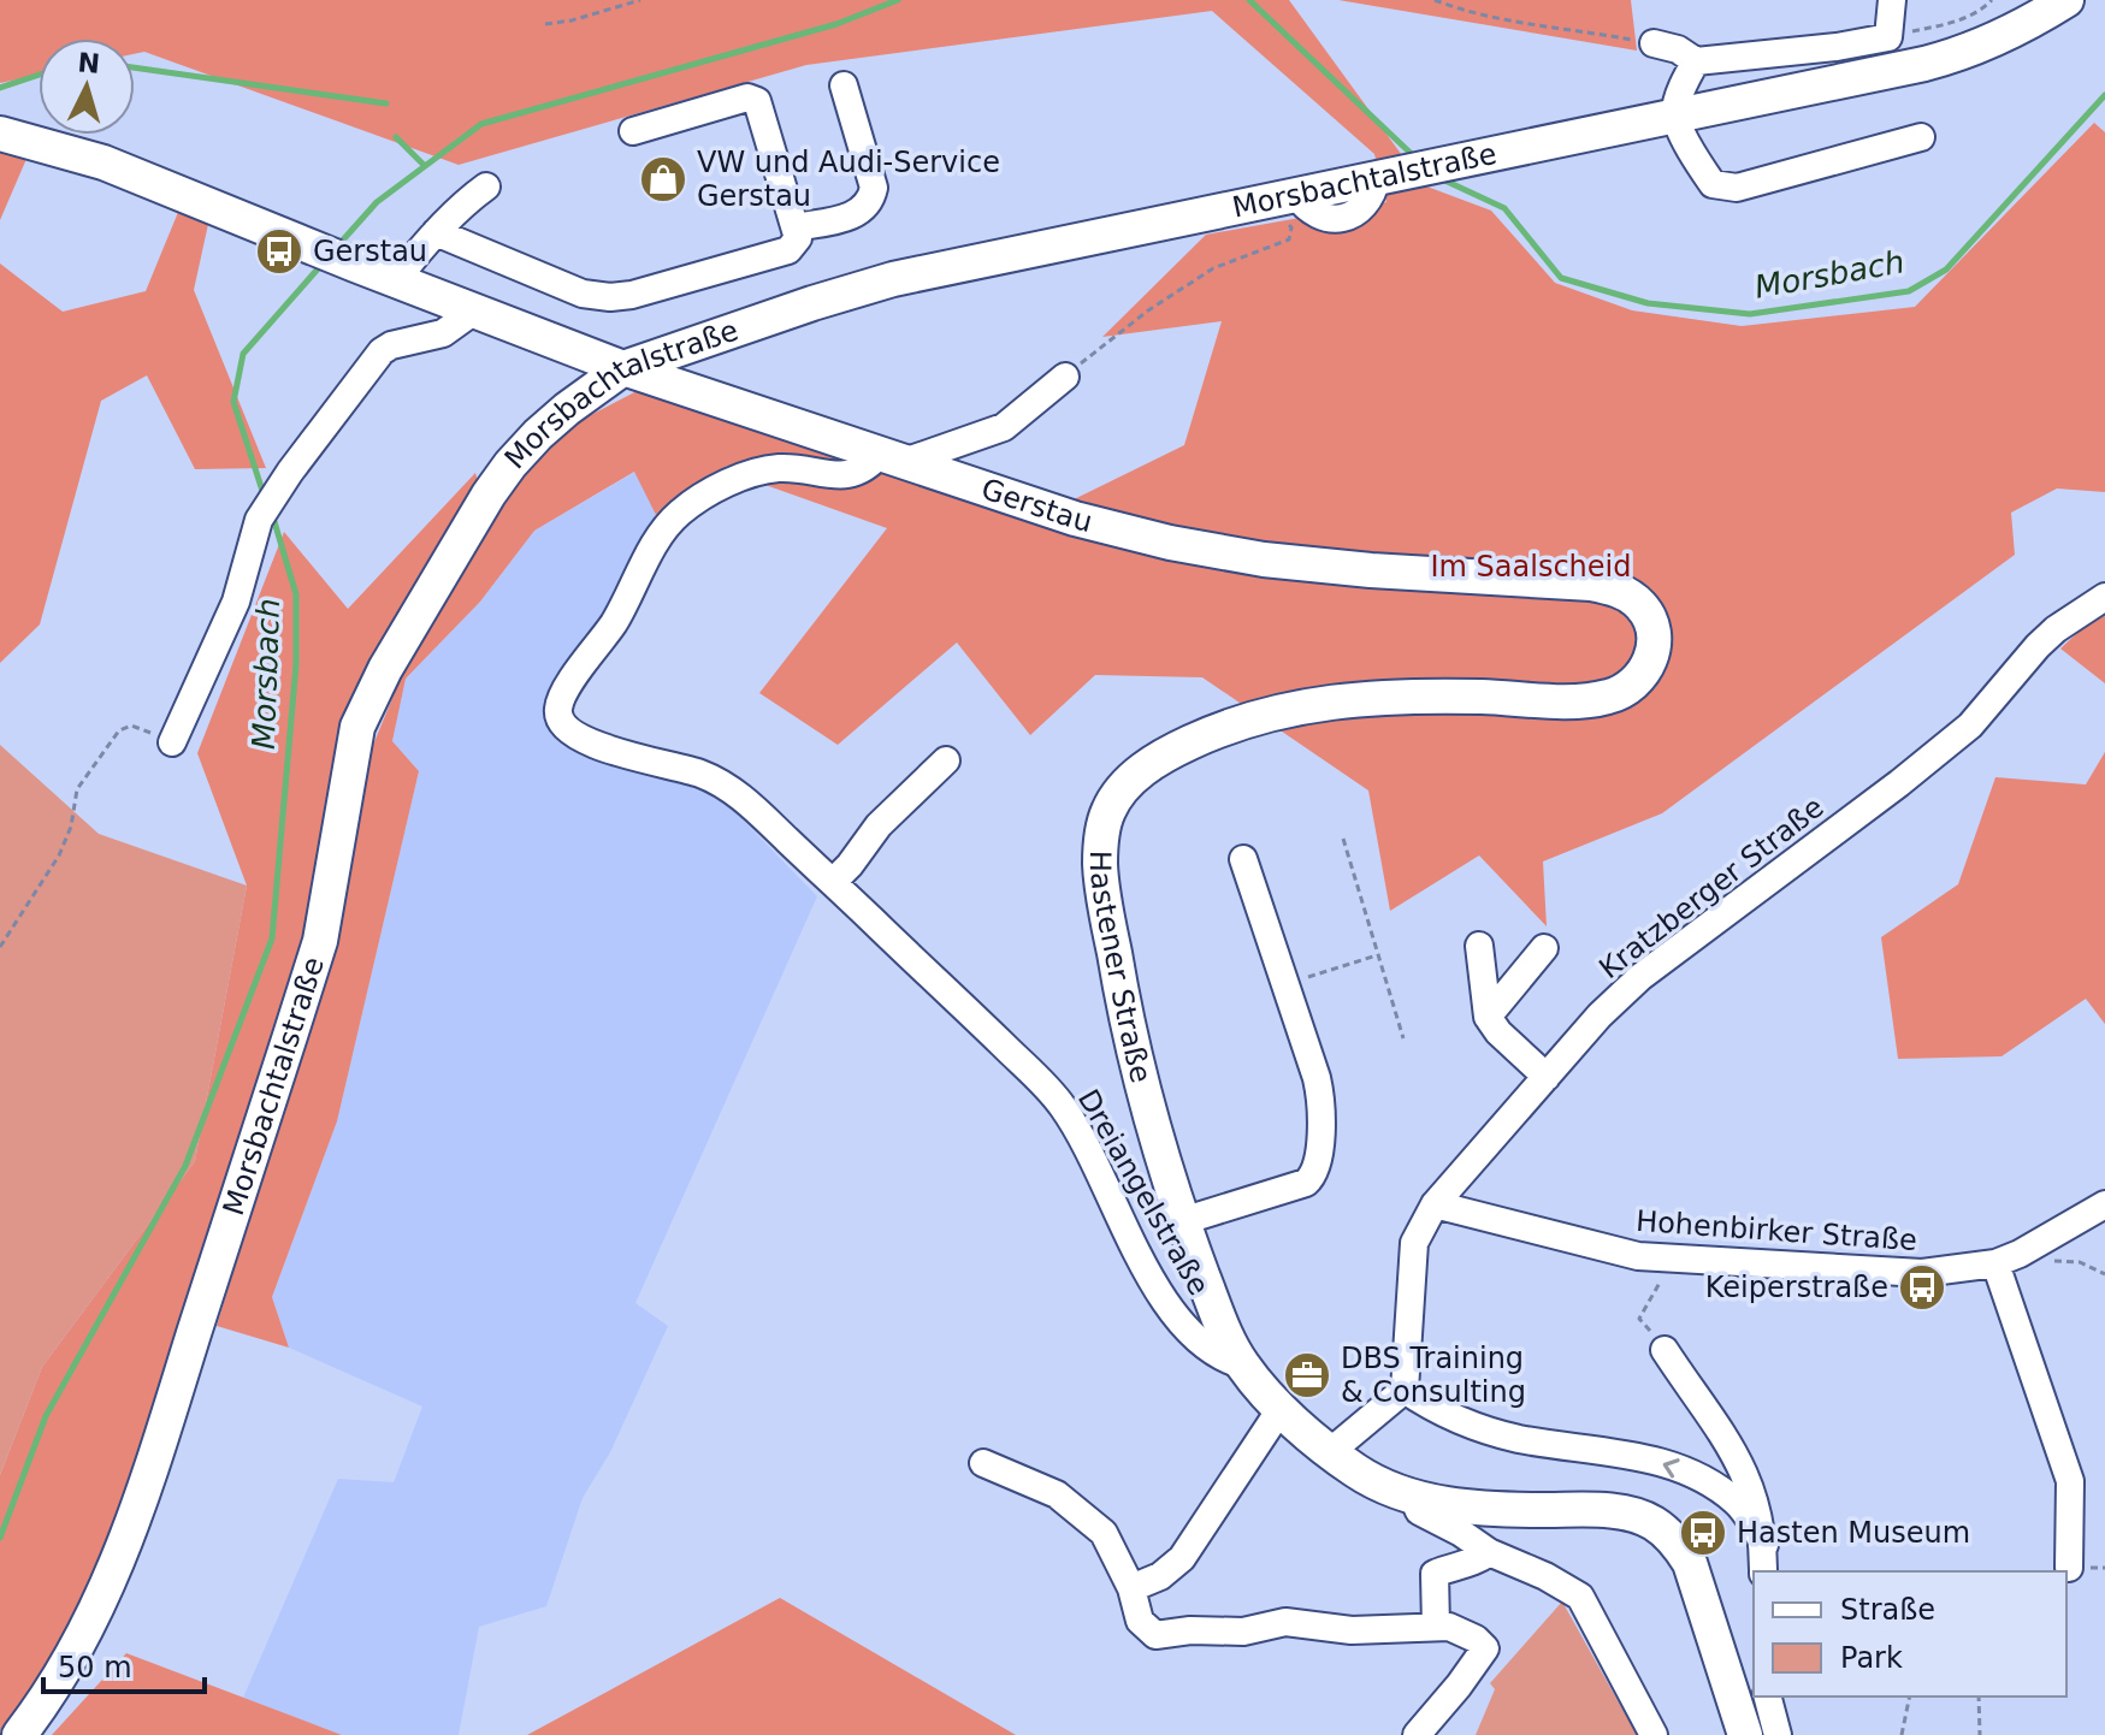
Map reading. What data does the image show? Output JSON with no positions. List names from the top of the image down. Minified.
{"streets":{"main road":["Morsbachtalstraße","Gerstau","Hastener Straße"],"street":["Kratzberger Straße","Dreiangelstraße","Hohenbirker Straße"]},"crossings":[["Morsbachtalstraße","Gerstau"],["Gerstau","Hastener Straße"],["Gerstau","Dreiangelstraße"],["Kratzberger Straße","Hohenbirker Straße"],["Hastener Straße","Dreiangelstraße"]],"water":["Morsbach"],"parks":["Im Saalscheid"],"places":{"shop":["VW und Audi-Service Gerstau"],"bus stop":["Gerstau","Keiperstraße","Hasten Museum"],"office":["DBS Training & Consulting"]},"legend":["Straße","Park"],"scale_bar":"50 m","north":"top"}
